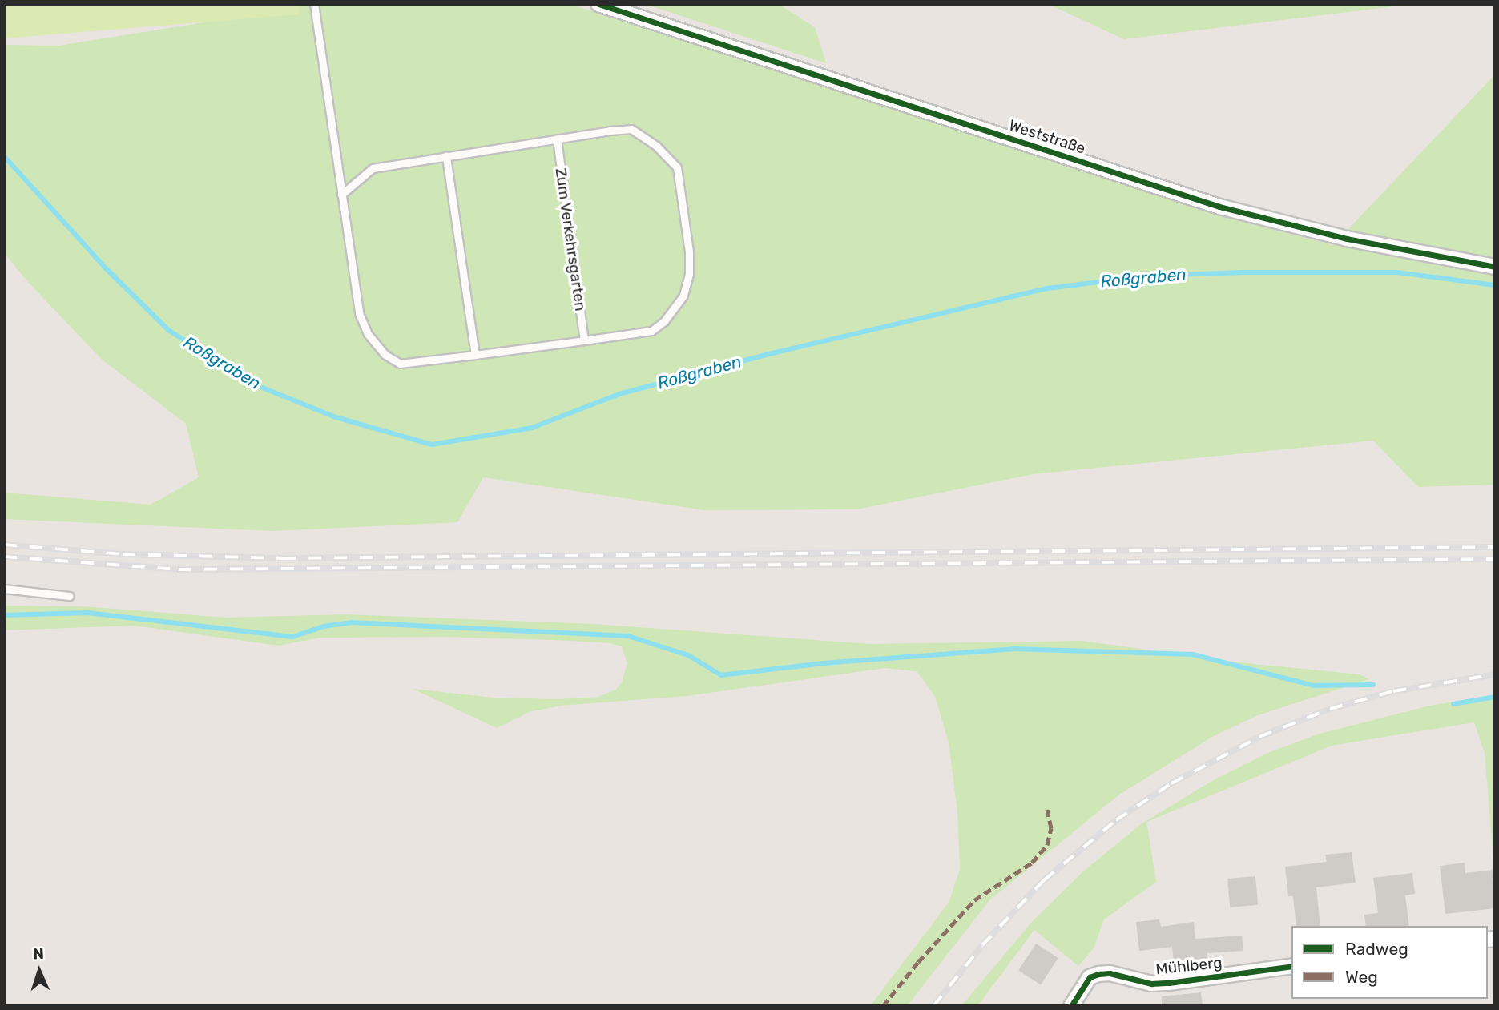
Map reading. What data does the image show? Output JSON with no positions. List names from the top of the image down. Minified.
{"streets":{"street":["Weststraße","Mühlberg"],"lane":["Zum Verkehrsgarten"]},"water":["Roßgraben"],"legend":["Radweg","Weg"],"north":"top"}
